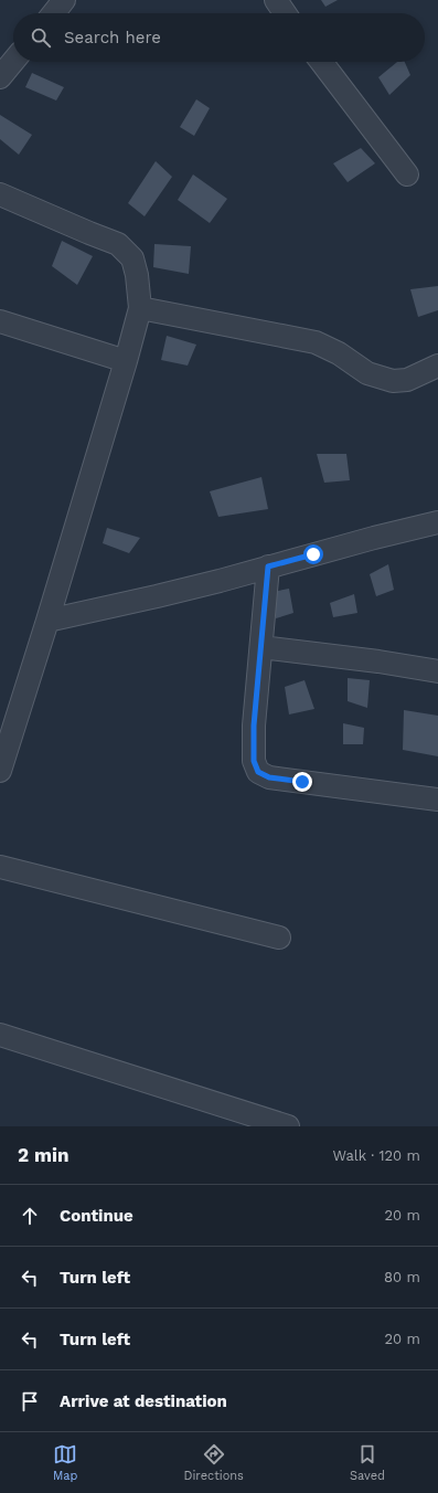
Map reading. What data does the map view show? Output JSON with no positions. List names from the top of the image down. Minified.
{"page":{"search":"Search here","heading":["2 min","Walk · 120 m"],"list":[["Continue","20 m"],["Turn left","80 m"],["Turn left","20 m"],"Arrive at destination"],"nav":["Map","Directions","Saved"]}}
